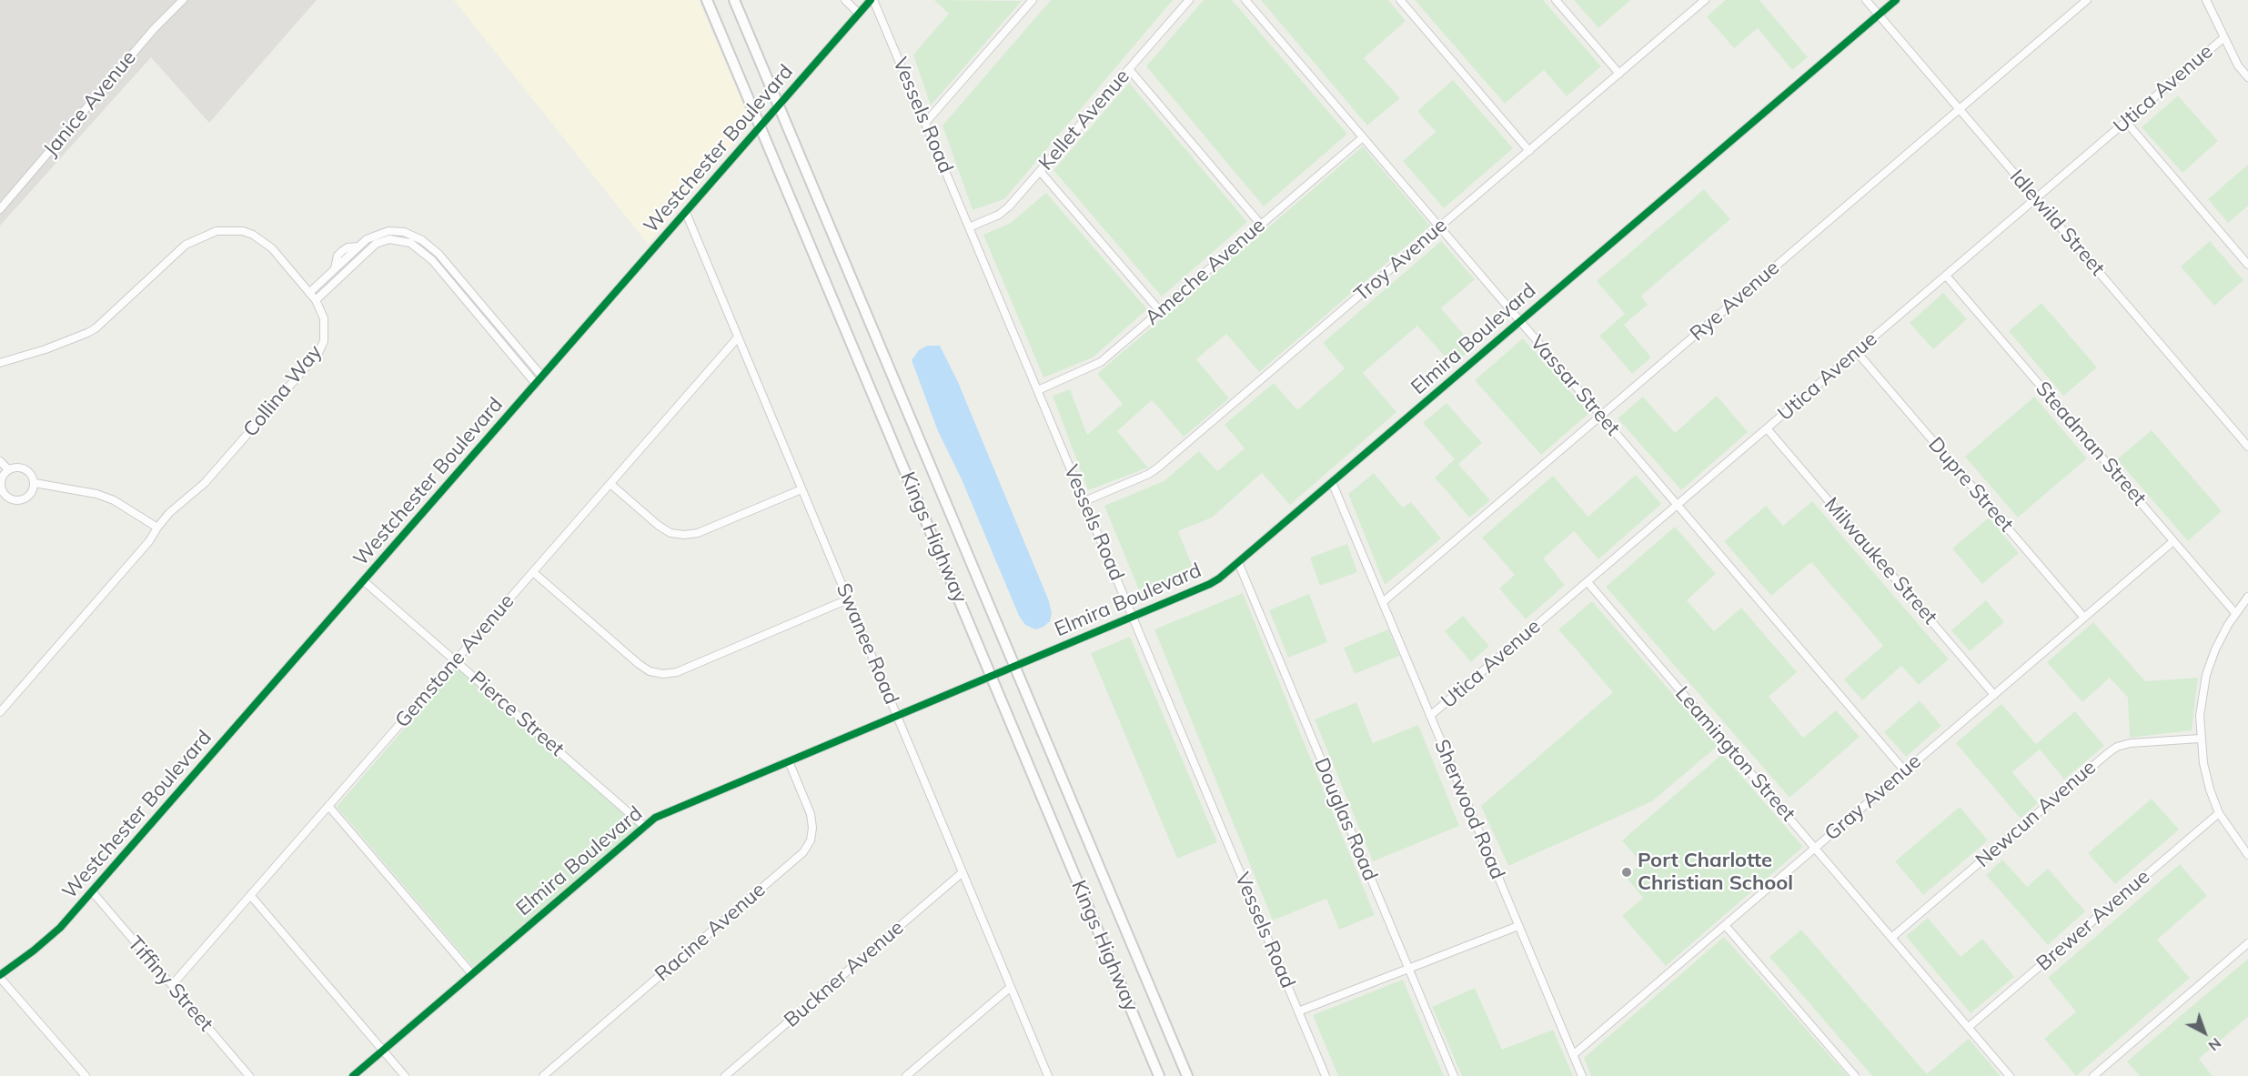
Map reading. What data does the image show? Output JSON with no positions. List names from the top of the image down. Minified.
{"streets":{"main road":["Kings Highway"],"street":["Utica Avenue","Janice Avenue","Vessels Road","Kellet Avenue","Westchester Boulevard","Idlewild Street","Troy Avenue","Ameche Avenue","Rye Avenue","Elmira Boulevard","Vassar Street","Collina Way","Steadman Street","Dupre Street","Milwaukee Street","Swanee Road","Gemstone Avenue","Pierce Street","Leamington Street","Gray Avenue","Sherwood Road","Newcun Avenue","Douglas Road","Brewer Avenue","Racine Avenue","Buckner Avenue","Tiffiny Street"]},"crossings":[["Utica Avenue","Idlewild Street"],["Utica Avenue","Vassar Street"],["Utica Avenue","Steadman Street"],["Utica Avenue","Dupre Street"],["Utica Avenue","Milwaukee Street"],["Utica Avenue","Leamington Street"],["Utica Avenue","Sherwood Road"],["Vessels Road","Kellet Avenue"],["Vessels Road","Westchester Boulevard"],["Vessels Road","Troy Avenue"],["Vessels Road","Ameche Avenue"],["Vessels Road","Elmira Boulevard"],["Westchester Boulevard","Kings Highway"],["Westchester Boulevard","Swanee Road"],["Westchester Boulevard","Pierce Street"],["Westchester Boulevard","Tiffiny Street"],["Idlewild Street","Rye Avenue"],["Idlewild Street","Elmira Boulevard"],["Troy Avenue","Vassar Street"],["Ameche Avenue","Vassar Street"],["Rye Avenue","Vassar Street"],["Rye Avenue","Sherwood Road"],["Elmira Boulevard","Vassar Street"],["Elmira Boulevard","Kings Highway"],["Elmira Boulevard","Swanee Road"],["Elmira Boulevard","Pierce Street"],["Elmira Boulevard","Sherwood Road"],["Elmira Boulevard","Douglas Road"],["Elmira Boulevard","Racine Avenue"],["Vassar Street","Gray Avenue"],["Steadman Street","Gray Avenue"],["Dupre Street","Gray Avenue"],["Milwaukee Street","Gray Avenue"],["Swanee Road","Gemstone Avenue"],["Swanee Road","Buckner Avenue"],["Gemstone Avenue","Pierce Street"],["Gemstone Avenue","Tiffiny Street"],["Leamington Street","Gray Avenue"],["Leamington Street","Newcun Avenue"],["Leamington Street","Brewer Avenue"],["Gray Avenue","Sherwood Road"]],"places":["Port Charlotte Christian School"],"north":"bottom right"}
